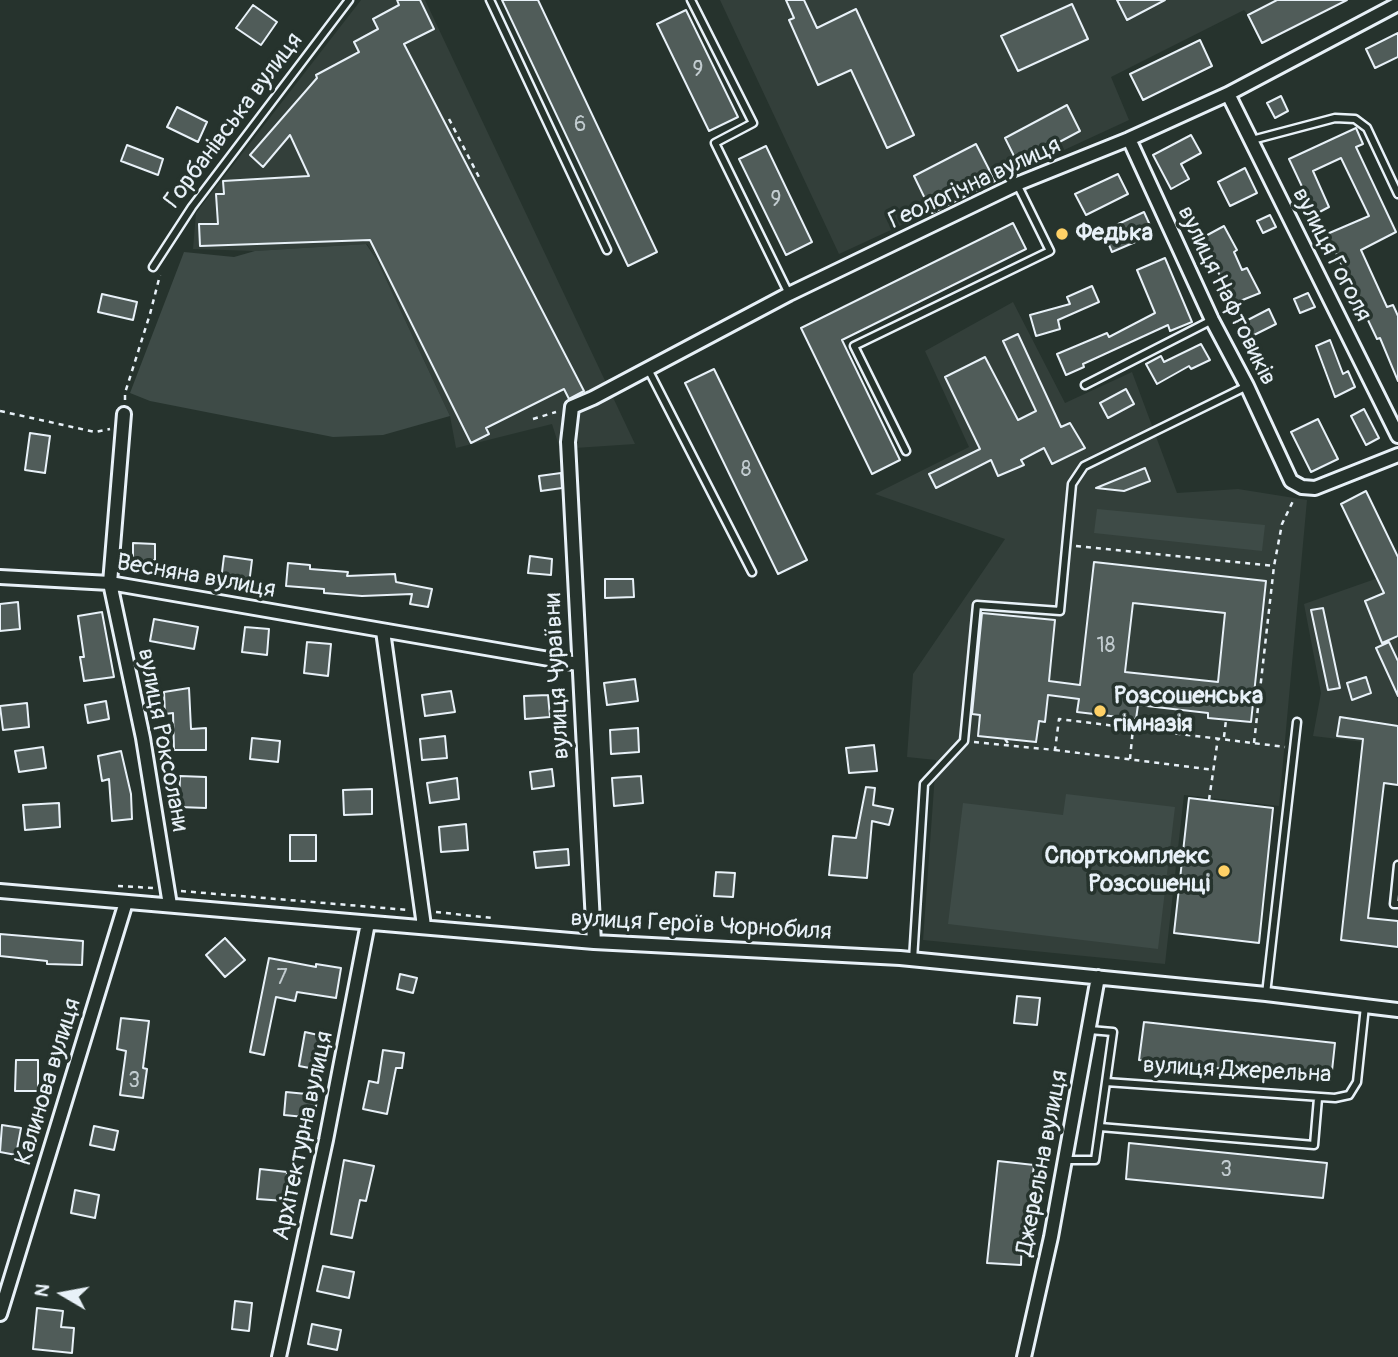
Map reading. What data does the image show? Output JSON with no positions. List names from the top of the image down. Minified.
{"streets":{"street":["Геологічна вулиця","вулиця Гоголя","вулиця Нафтовиків","Весняна вулиця","вулиця Чураївни","вулиця Роксолани","вулиця Героїв Чорнобиля","Калинова вулиця","Архітектурна вулиця","Джерельна вулиця"],"lane":["Горбанівська вулиця","вулиця Джерельна"]},"crossings":[["Геологічна вулиця","вулиця Гоголя"],["Геологічна вулиця","вулиця Нафтовиків"],["Геологічна вулиця","вулиця Чураївни"],["Весняна вулиця","вулиця Чураївни"],["Весняна вулиця","вулиця Роксолани"],["вулиця Чураївни","вулиця Героїв Чорнобиля"],["вулиця Роксолани","вулиця Героїв Чорнобиля"],["вулиця Героїв Чорнобиля","вулиця Джерельна"],["вулиця Героїв Чорнобиля","Калинова вулиця"],["вулиця Героїв Чорнобиля","Архітектурна вулиця"],["вулиця Героїв Чорнобиля","Джерельна вулиця"],["вулиця Джерельна","Джерельна вулиця"]],"places":["Федька","Розсошенська гімназія","Спорткомплекс Розсошенці"],"house_numbers":["9","6","9","8","18","7","3","3"],"north":"left"}
